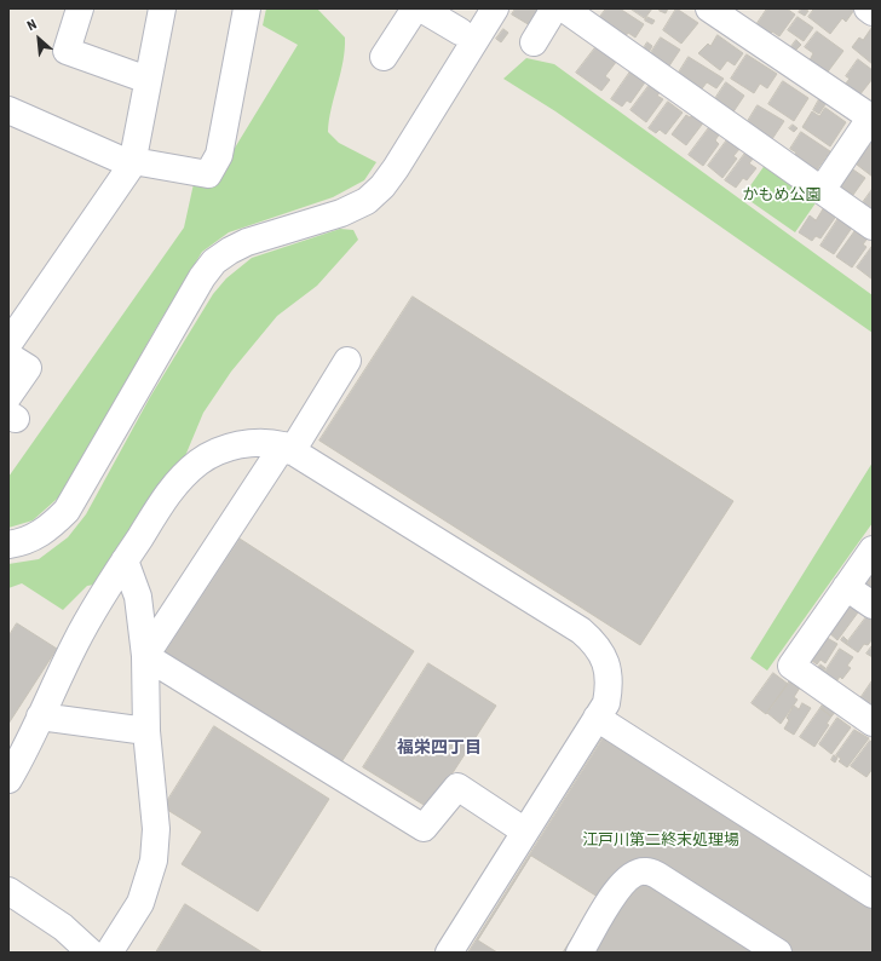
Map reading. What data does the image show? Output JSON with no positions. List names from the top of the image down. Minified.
{"districts":["福栄四丁目"],"parks":["かもめ公園","江戸川第二終末処理場"],"north":"top left"}
